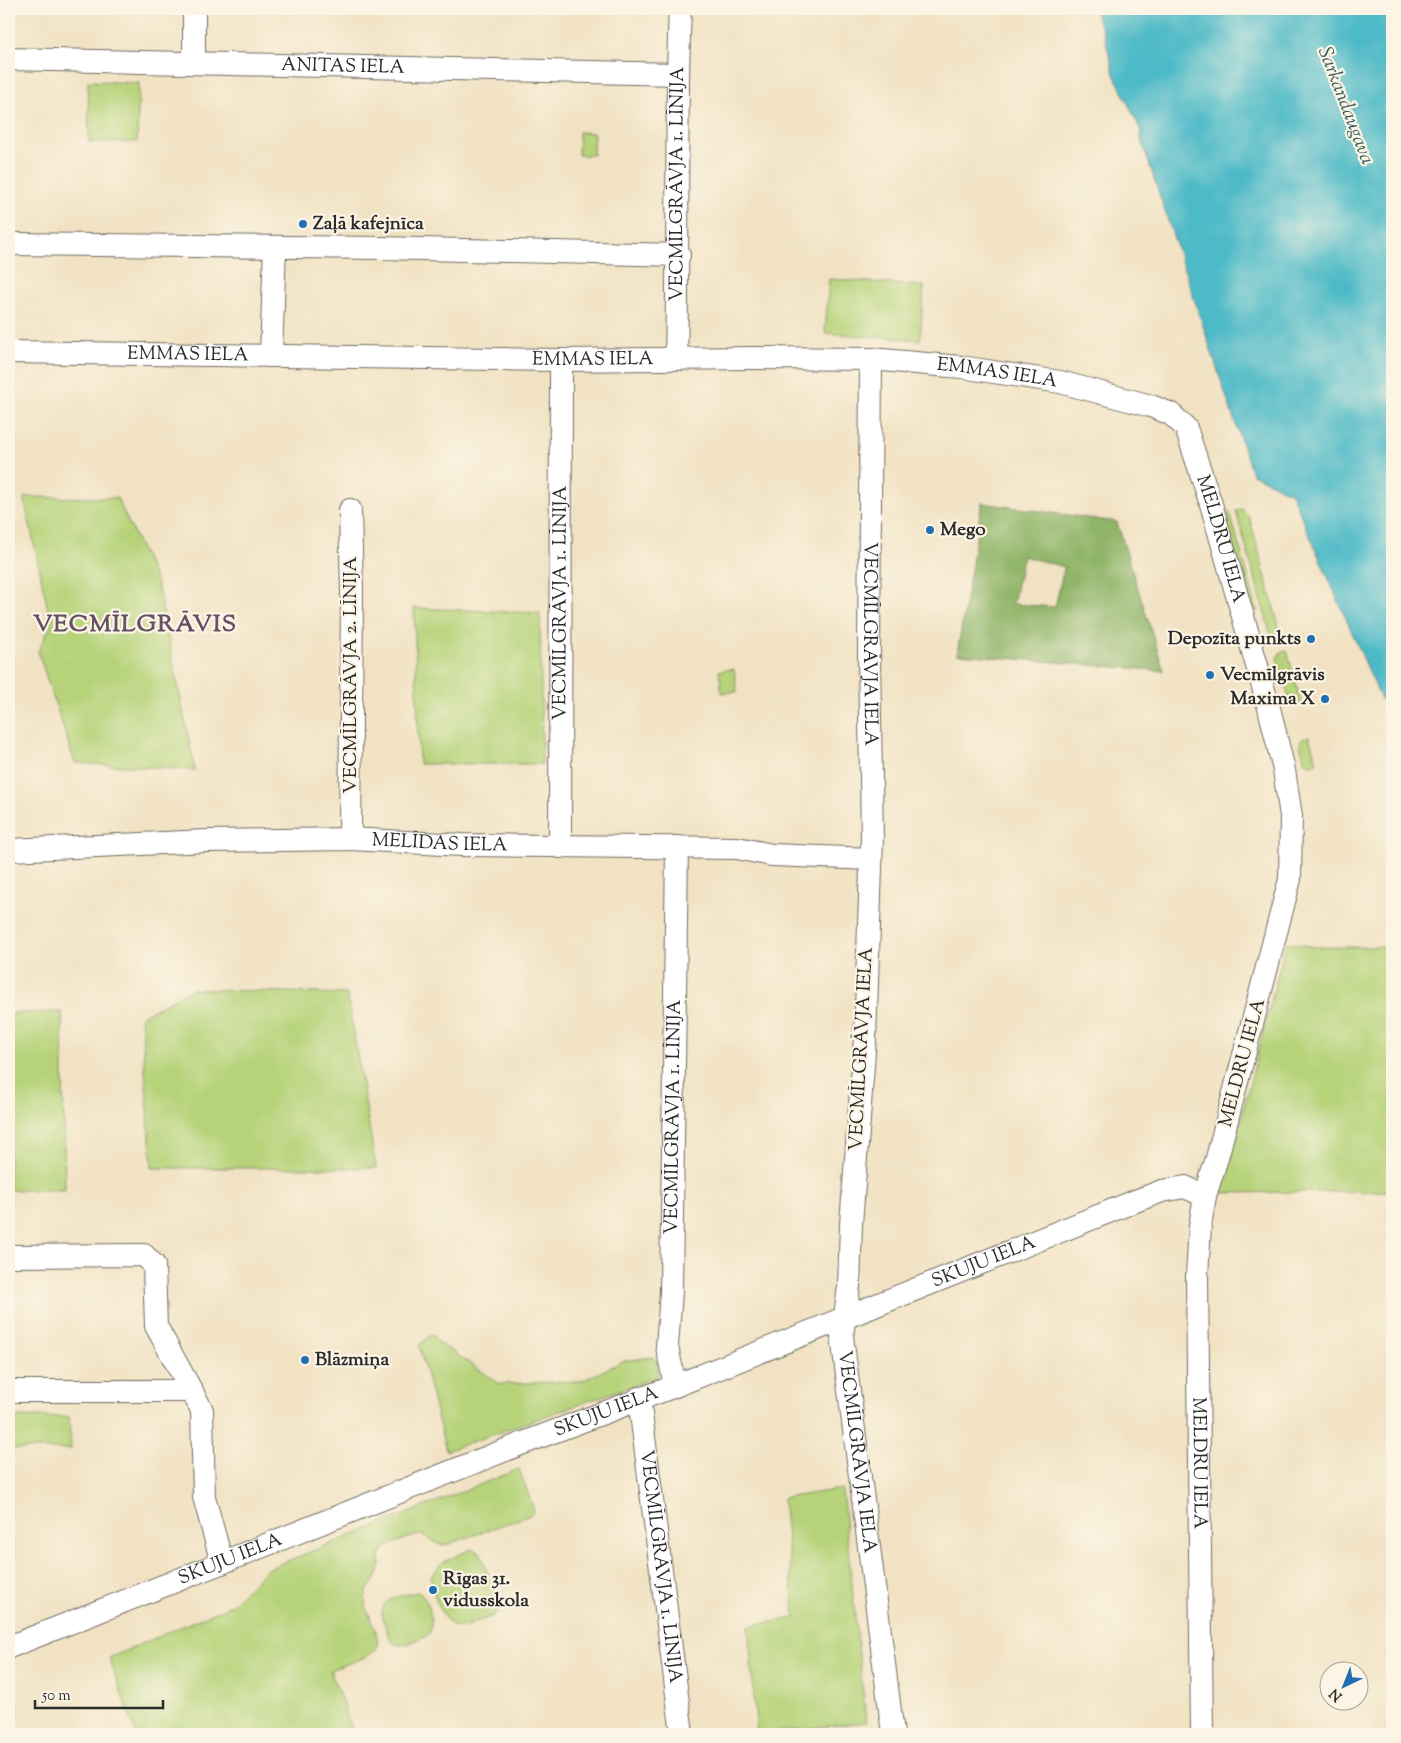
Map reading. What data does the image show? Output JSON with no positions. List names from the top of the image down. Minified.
{"streets":{"street":["ANITAS IELA","VECMĪLGRĀVJA 1. LĪNIJA","EMMAS IELA","MELDRU IELA","VECMĪLGRĀVJA IELA","VECMĪLGRĀVJA 2. LĪNIJA","MELĪDAS IELA","SKUJU IELA"]},"crossings":[["ANITAS IELA","VECMĪLGRĀVJA 1. LĪNIJA"],["VECMĪLGRĀVJA 1. LĪNIJA","EMMAS IELA"],["VECMĪLGRĀVJA 1. LĪNIJA","MELĪDAS IELA"],["VECMĪLGRĀVJA 1. LĪNIJA","SKUJU IELA"],["EMMAS IELA","MELDRU IELA"],["EMMAS IELA","VECMĪLGRĀVJA IELA"],["MELDRU IELA","SKUJU IELA"],["VECMĪLGRĀVJA IELA","MELĪDAS IELA"],["VECMĪLGRĀVJA IELA","SKUJU IELA"],["VECMĪLGRĀVJA 2. LĪNIJA","MELĪDAS IELA"]],"districts":["VECMĪLGRĀVIS"],"water":["Sarkandaugava"],"places":["Zaļā kafejnīca","Mego","Depozīta punkts","Vecmīlgrāvis","Maxima X","Blāzmiņa","Rīgas 31. vidusskola"],"scale_bar":"50 m","north":"bottom left"}
